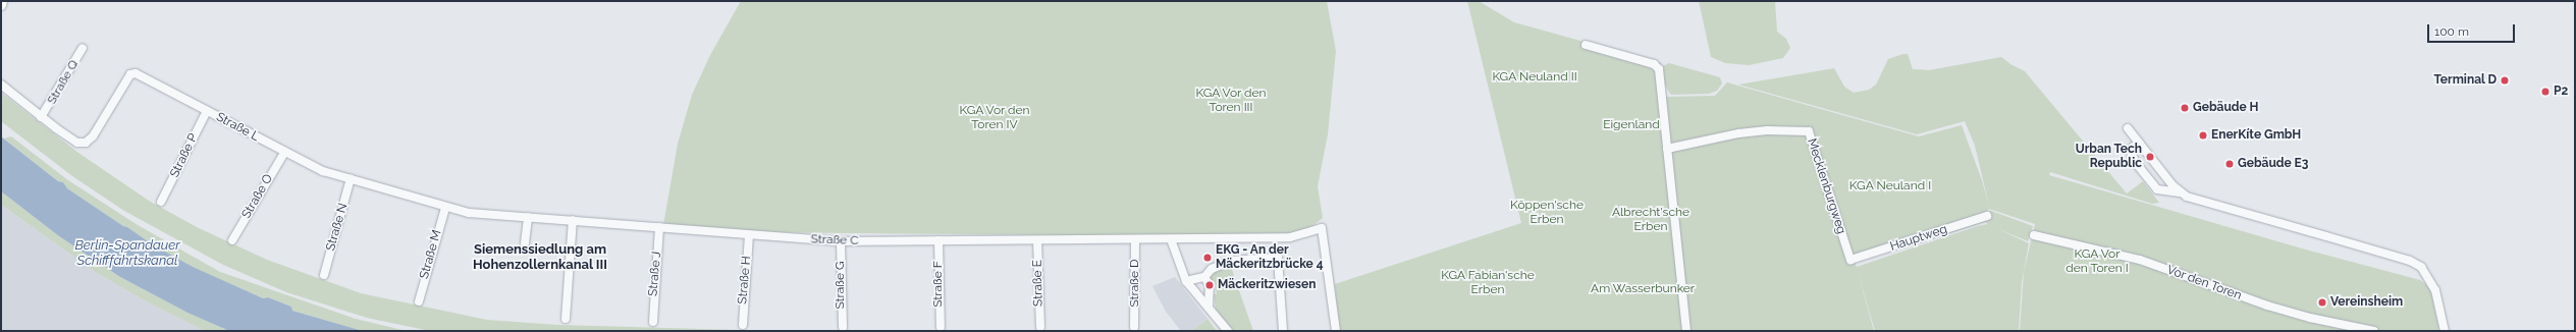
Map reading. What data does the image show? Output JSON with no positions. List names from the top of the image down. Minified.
{"streets":{"street":["Straße Q","Straße L","Straße P","Mecklenburgweg","Straße O","Straße N","Hauptweg","Straße C","Straße M","Straße J","Straße H","Straße E","Straße D","Vor den Toren","Straße F","Straße G"]},"crossings":[["Straße Q","Straße L"],["Straße L","Straße P"],["Straße L","Straße O"],["Straße L","Straße N"],["Straße L","Straße C"],["Straße L","Straße M"],["Mecklenburgweg","Hauptweg"],["Straße C","Straße J"],["Straße C","Straße H"],["Straße C","Straße E"],["Straße C","Straße D"],["Straße C","Straße F"],["Straße C","Straße G"]],"districts":["Siemenssiedlung am Hohenzollernkanal III"],"water":["Berlin-Spandauer Schifffahrtskanal"],"parks":["KGA Neuland II","KGA Vor den Toren III","KGA Vor den Toren IV","Eigenland","KGA Neuland I","Köppen'sche Erben","Albrecht'sche Erben","KGA Vor den Toren I","KGA Fabian'sche Erben","Am Wasserbunker"],"places":["Terminal D","P2","Gebäude H","EnerKíte GmbH","Urban Tech Republic","Gebäude E3","EKG - An der Mäckeritzbrücke 4","Mäckeritzwiesen","Vereinsheim"],"scale_bar":"100 m"}
